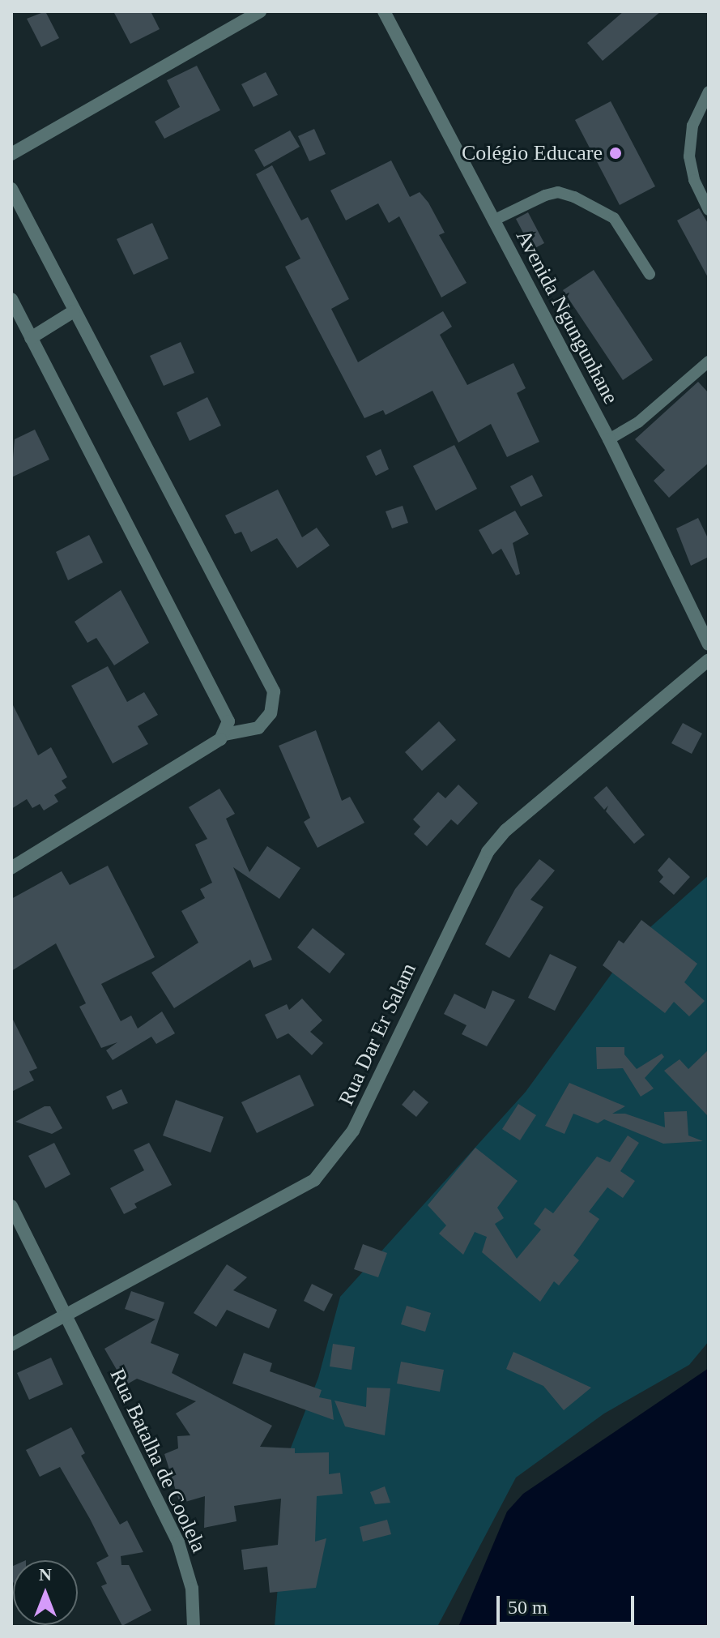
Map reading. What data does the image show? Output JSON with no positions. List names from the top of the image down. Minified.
{"streets":{"street":["Avenida Ngungunhane","Rua Dar Er Salam","Rua Batalha de Coolela"]},"crossings":[["Rua Dar Er Salam","Rua Batalha de Coolela"]],"places":["Colégio Educare"],"scale_bar":"50 m","north":"top"}
